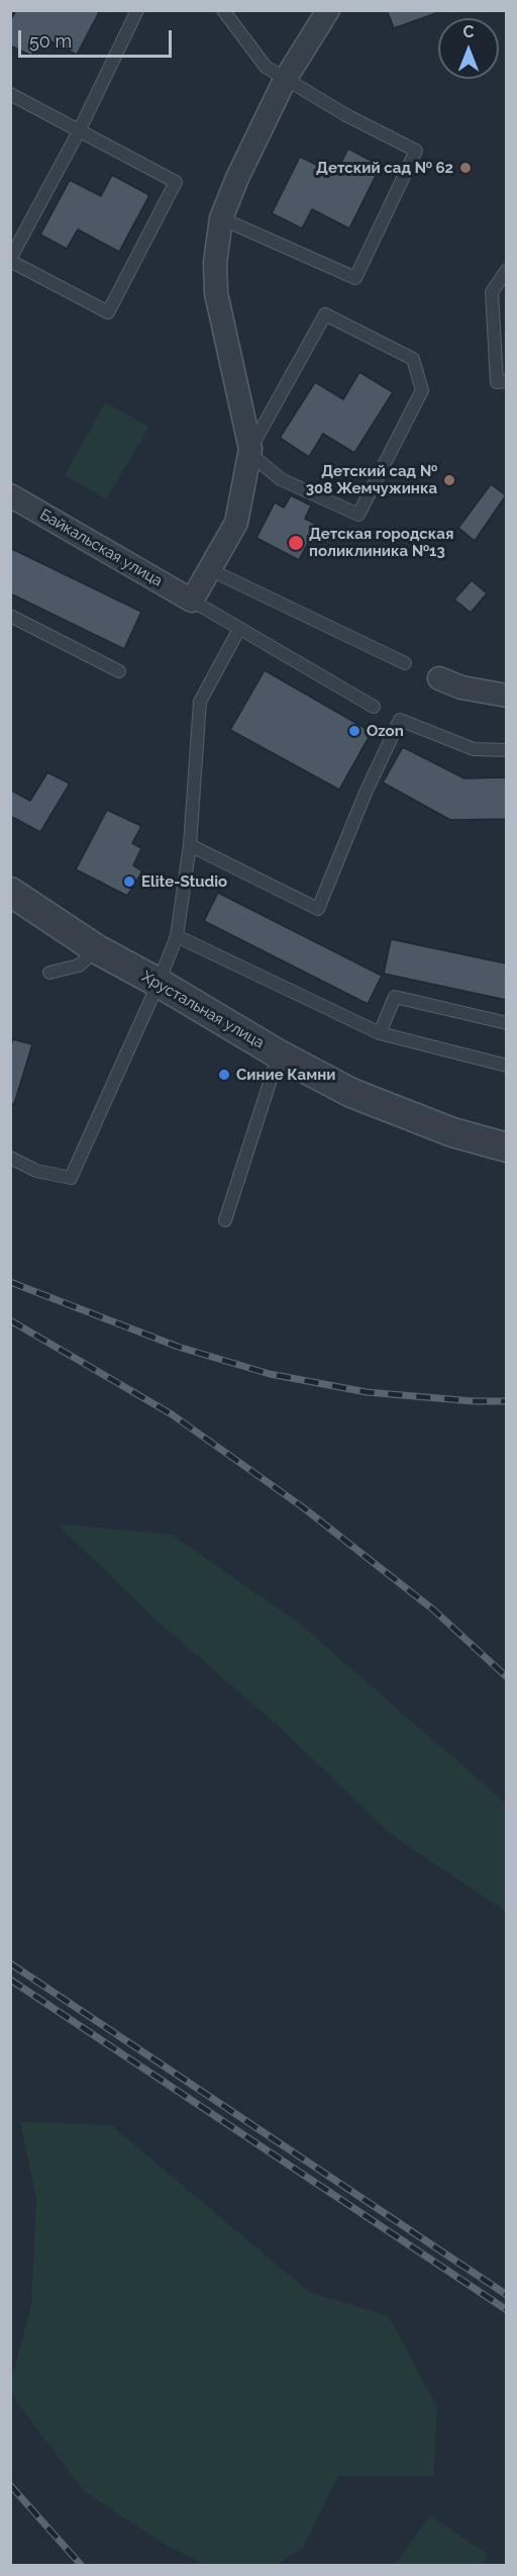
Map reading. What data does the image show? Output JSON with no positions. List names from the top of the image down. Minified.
{"streets":{"street":["Байкальская улица","Хрустальная улица"]},"places":["Детский сад № 62","Детский сад № 308 Жемчужинка","Детская городская поликлиника №13","Ozon","Elite-Studio","Синие Камни"],"scale_bar":"50 m","north":"top"}
